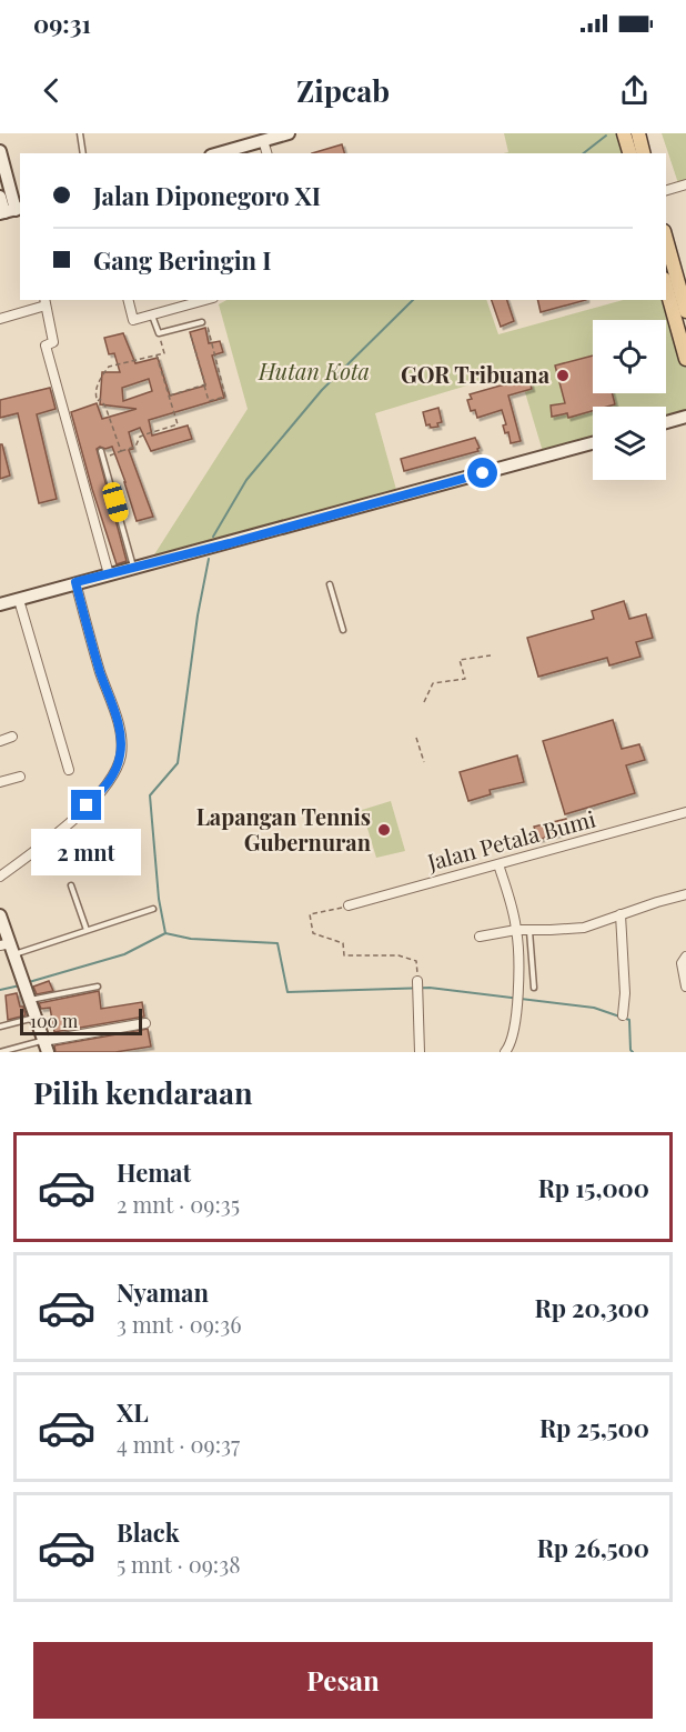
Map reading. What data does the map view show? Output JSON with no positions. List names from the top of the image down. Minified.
{"streets":{"street":["Jalan Petala Bumi"]},"parks":["Hutan Kota"],"places":["GOR Tribuana","Lapangan Tennis Gubernuran"],"scale_bar":"100 m","page":{"status":"09:31","header":"Zipcab","banner":["Jalan Diponegoro XI","Gang Beringin I"],"bubble":"2 mnt","scale":"100 m","heading":"Pilih kendaraan","list":[{"name":"Hemat","note":"2 mnt · 09:35","value":"Rp 15,000"},{"name":"Nyaman","note":"3 mnt · 09:36","value":"Rp 20,300"},{"name":"XL","note":"4 mnt · 09:37","value":"Rp 25,500"},{"name":"Black","note":"5 mnt · 09:38","value":"Rp 26,500"}],"buttons":"Pesan"}}
